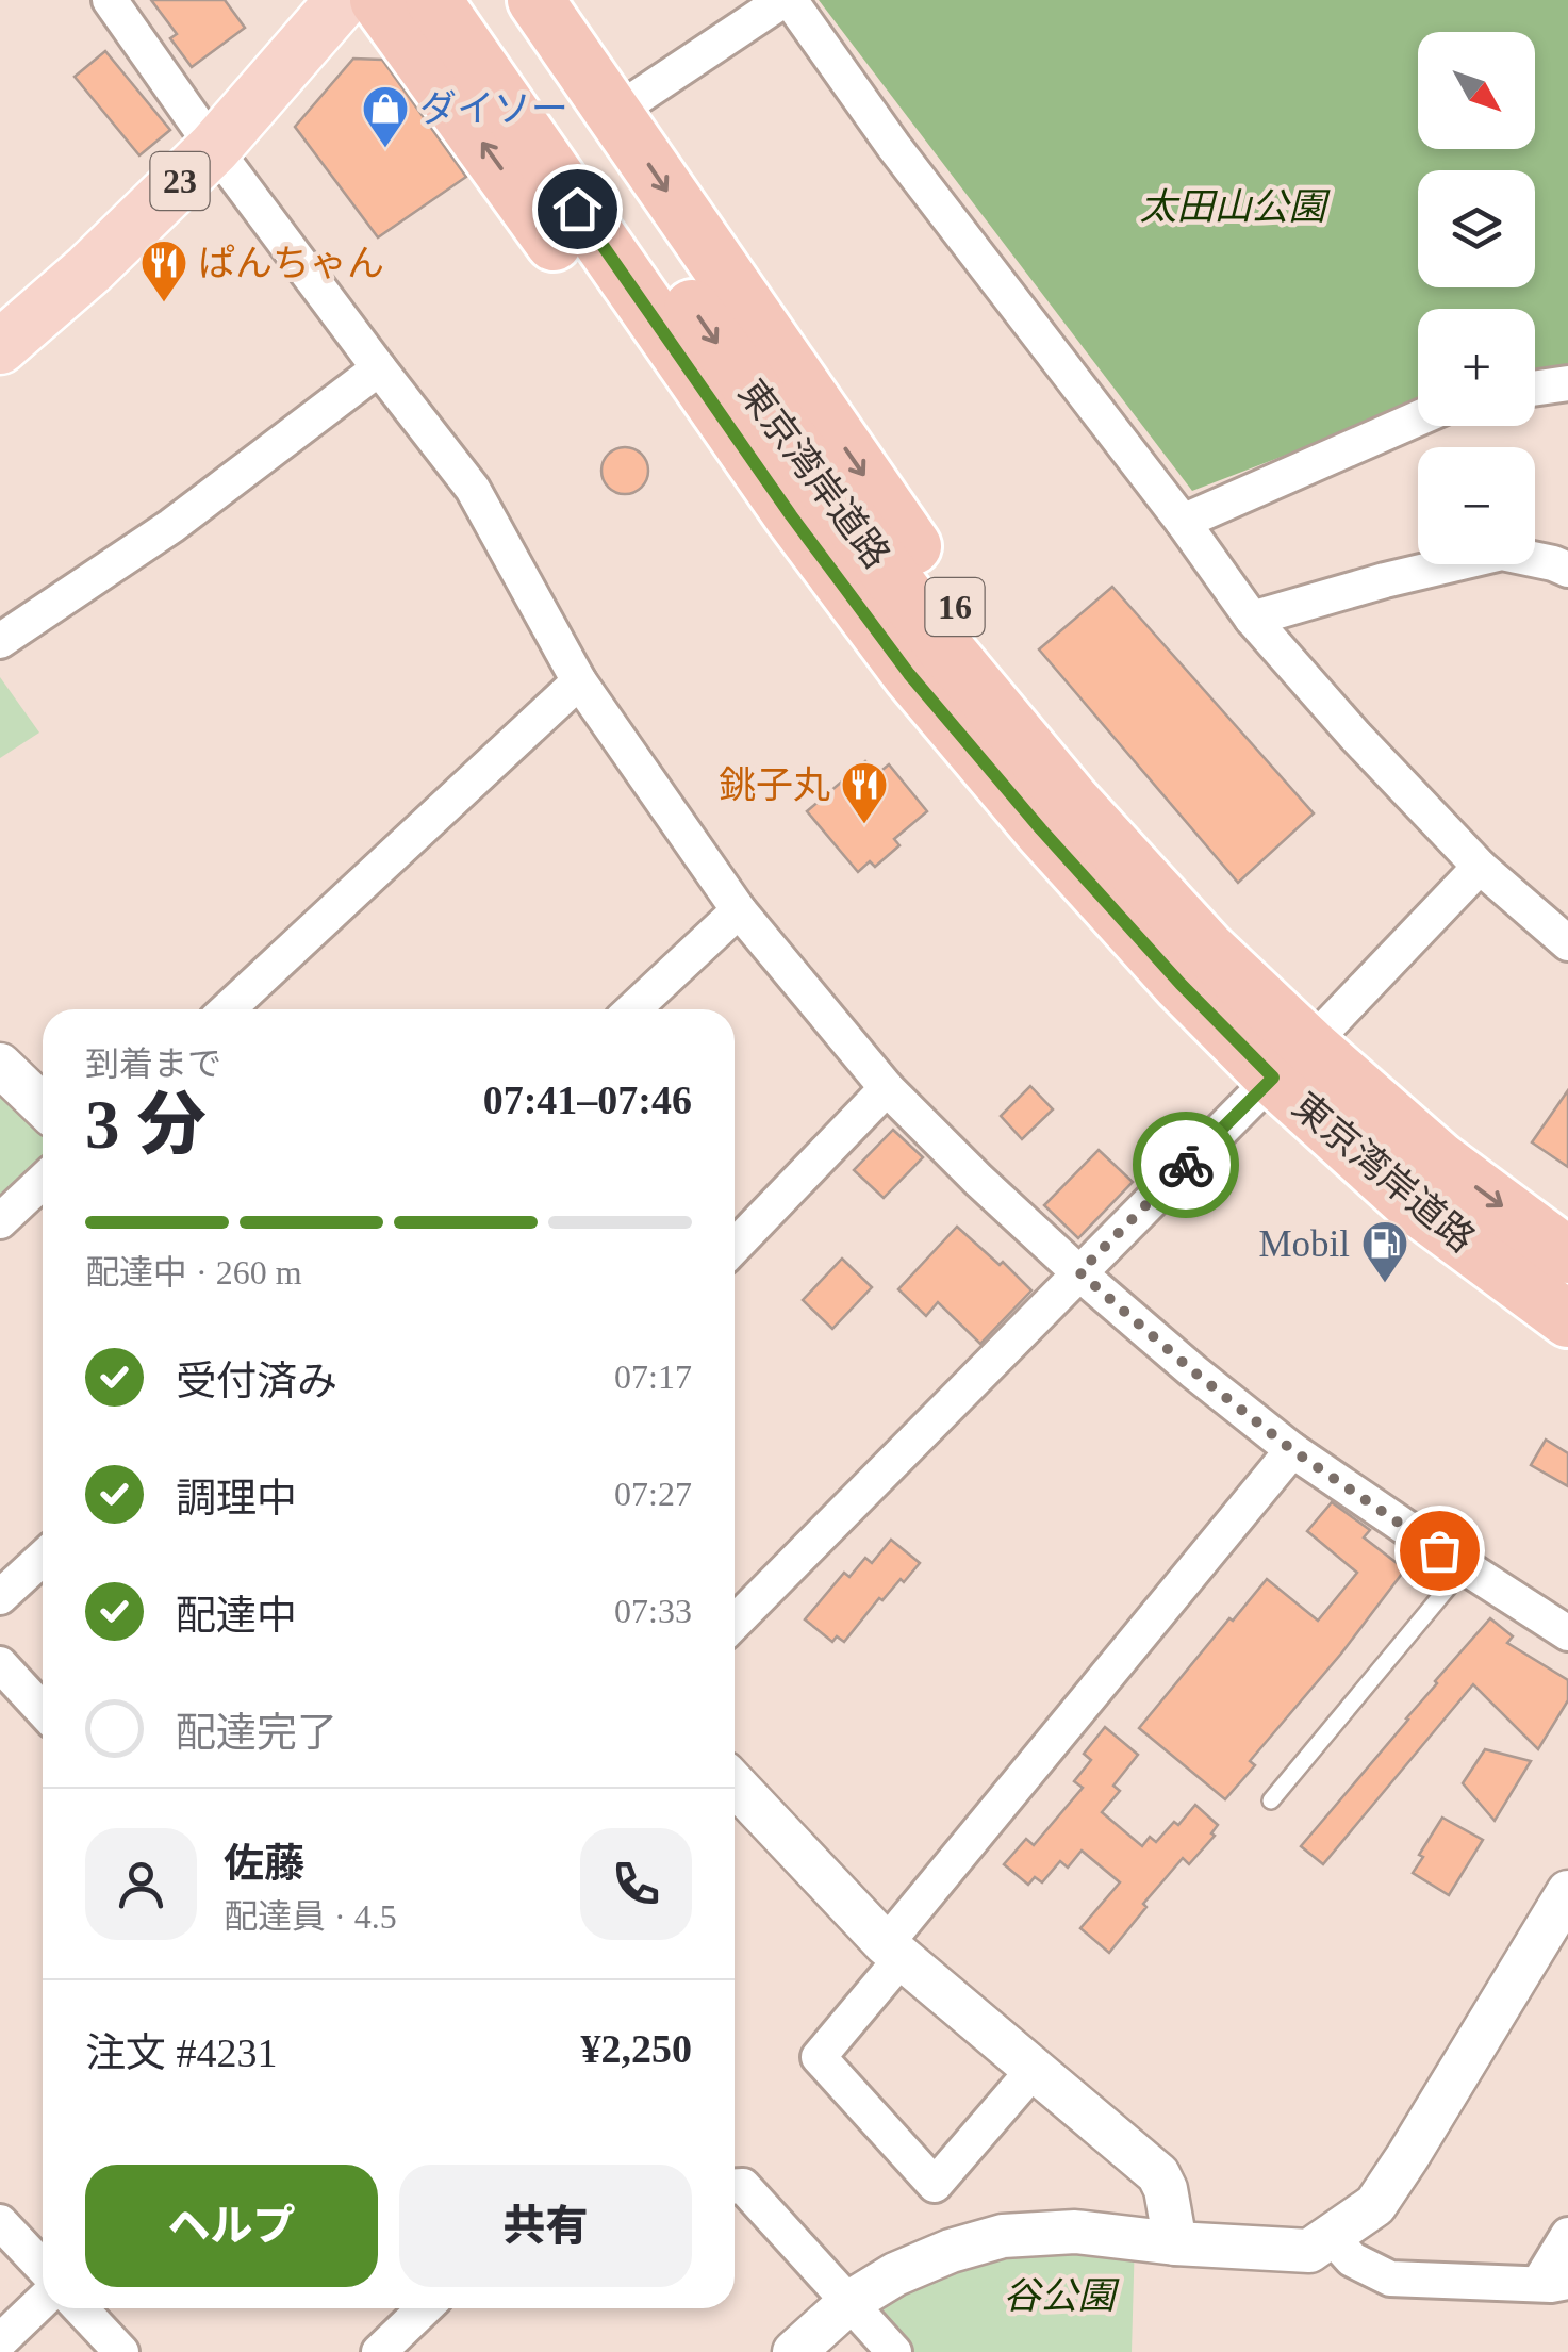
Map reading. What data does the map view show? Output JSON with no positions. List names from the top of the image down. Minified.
{"streets":{"highway":["東京湾岸道路","16"],"main road":["23"]},"crossings":[["東京湾岸道路","16"]],"parks":["太田山公園","谷公園"],"places":{"shop":["ダイソー"],"restaurant":["ぱんちゃん","銚子丸"],"fuel station":["Mobil"]},"north":"bottom right","page":{"map_buttons":["+","−"],"heading":["3 分","到着まで","07:41–07:46"],"panel":["佐藤","配達員 · 4.5","注文 #4231","¥2,250"],"bar":"配達中 · 260 m","list":[["受付済み","07:17"],["調理中","07:27"],["配達中","07:33"],"配達完了"],"buttons":["ヘルプ","共有"]}}
